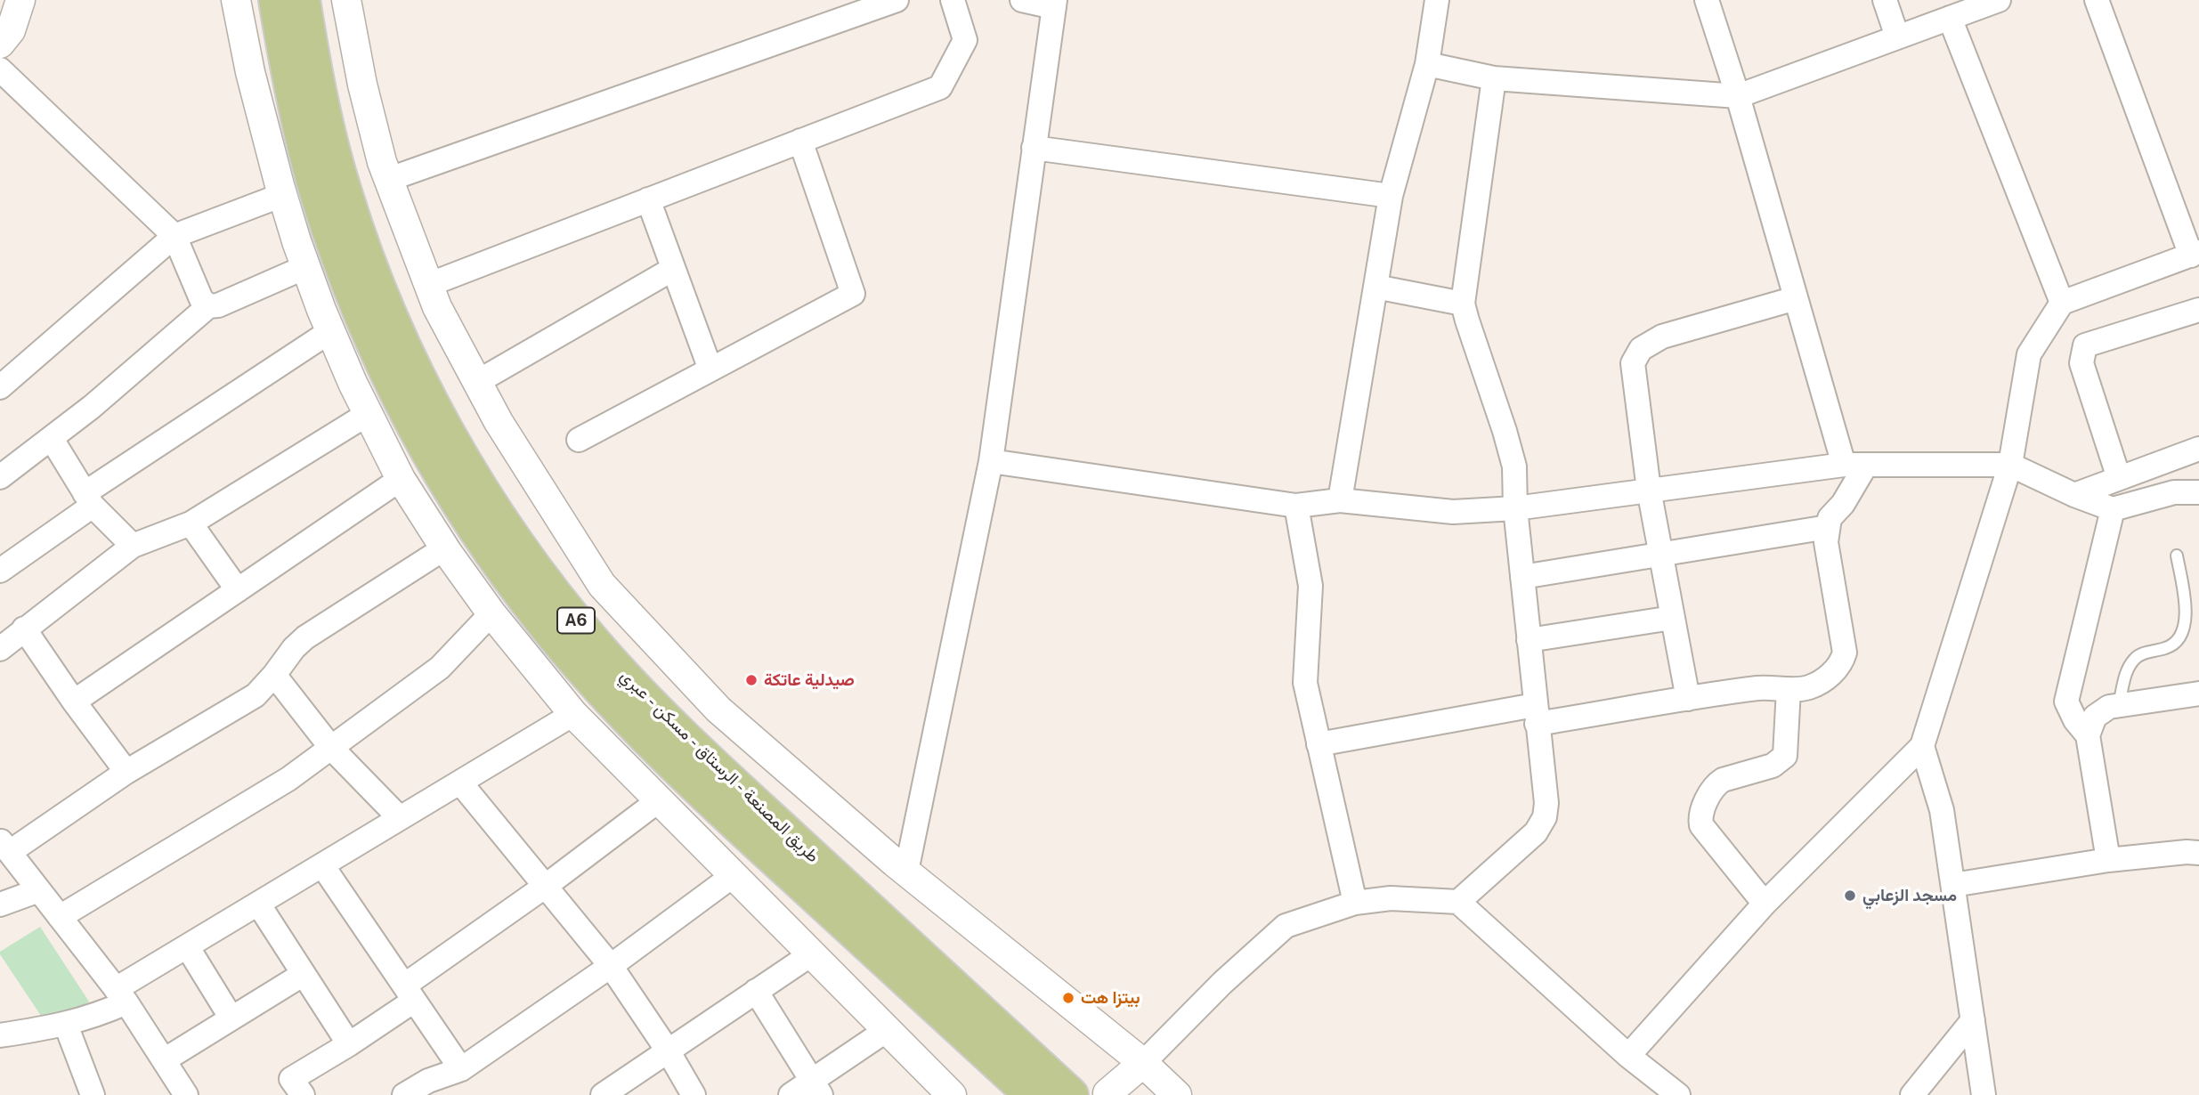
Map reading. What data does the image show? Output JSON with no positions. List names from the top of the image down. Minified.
{"streets":{"highway":["A6","طريق المصنعة - الرستاق - مسكن - عبري"]},"places":["صيدلية عاتكة","مسجد الزعابي","بيتزا هت"]}
